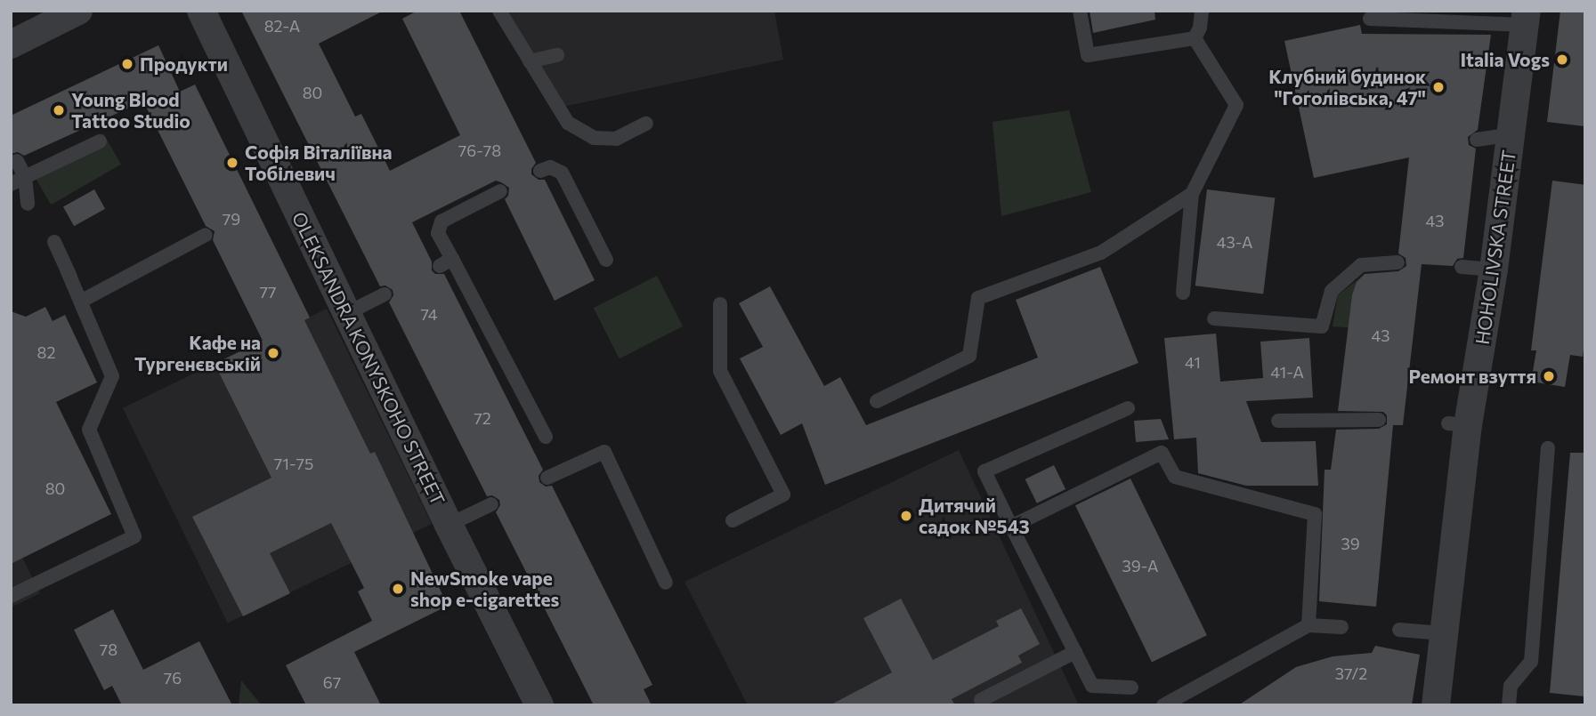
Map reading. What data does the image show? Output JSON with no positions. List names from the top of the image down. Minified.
{"streets":{"street":["HOHOLIVSKA STREET","OLEKSANDRA KONYSKOHO STREET"]},"places":["Italia Vogs","Продукти","Клубний будинок \"Гоголівська, 47\"","Young Blood Tattoo Studio","Софія Віталіївна Тобілевич","Кафе на Тургенєвській","Ремонт взуття","Дитячий садок №543","NewSmoke vape shop e-cigarettes"],"house_numbers":["82-А","80","76-78","79","43","43-А","77","74","43","82","41","41-А","72","71-75","80","39","39-А","78","37/2","76","67"]}
